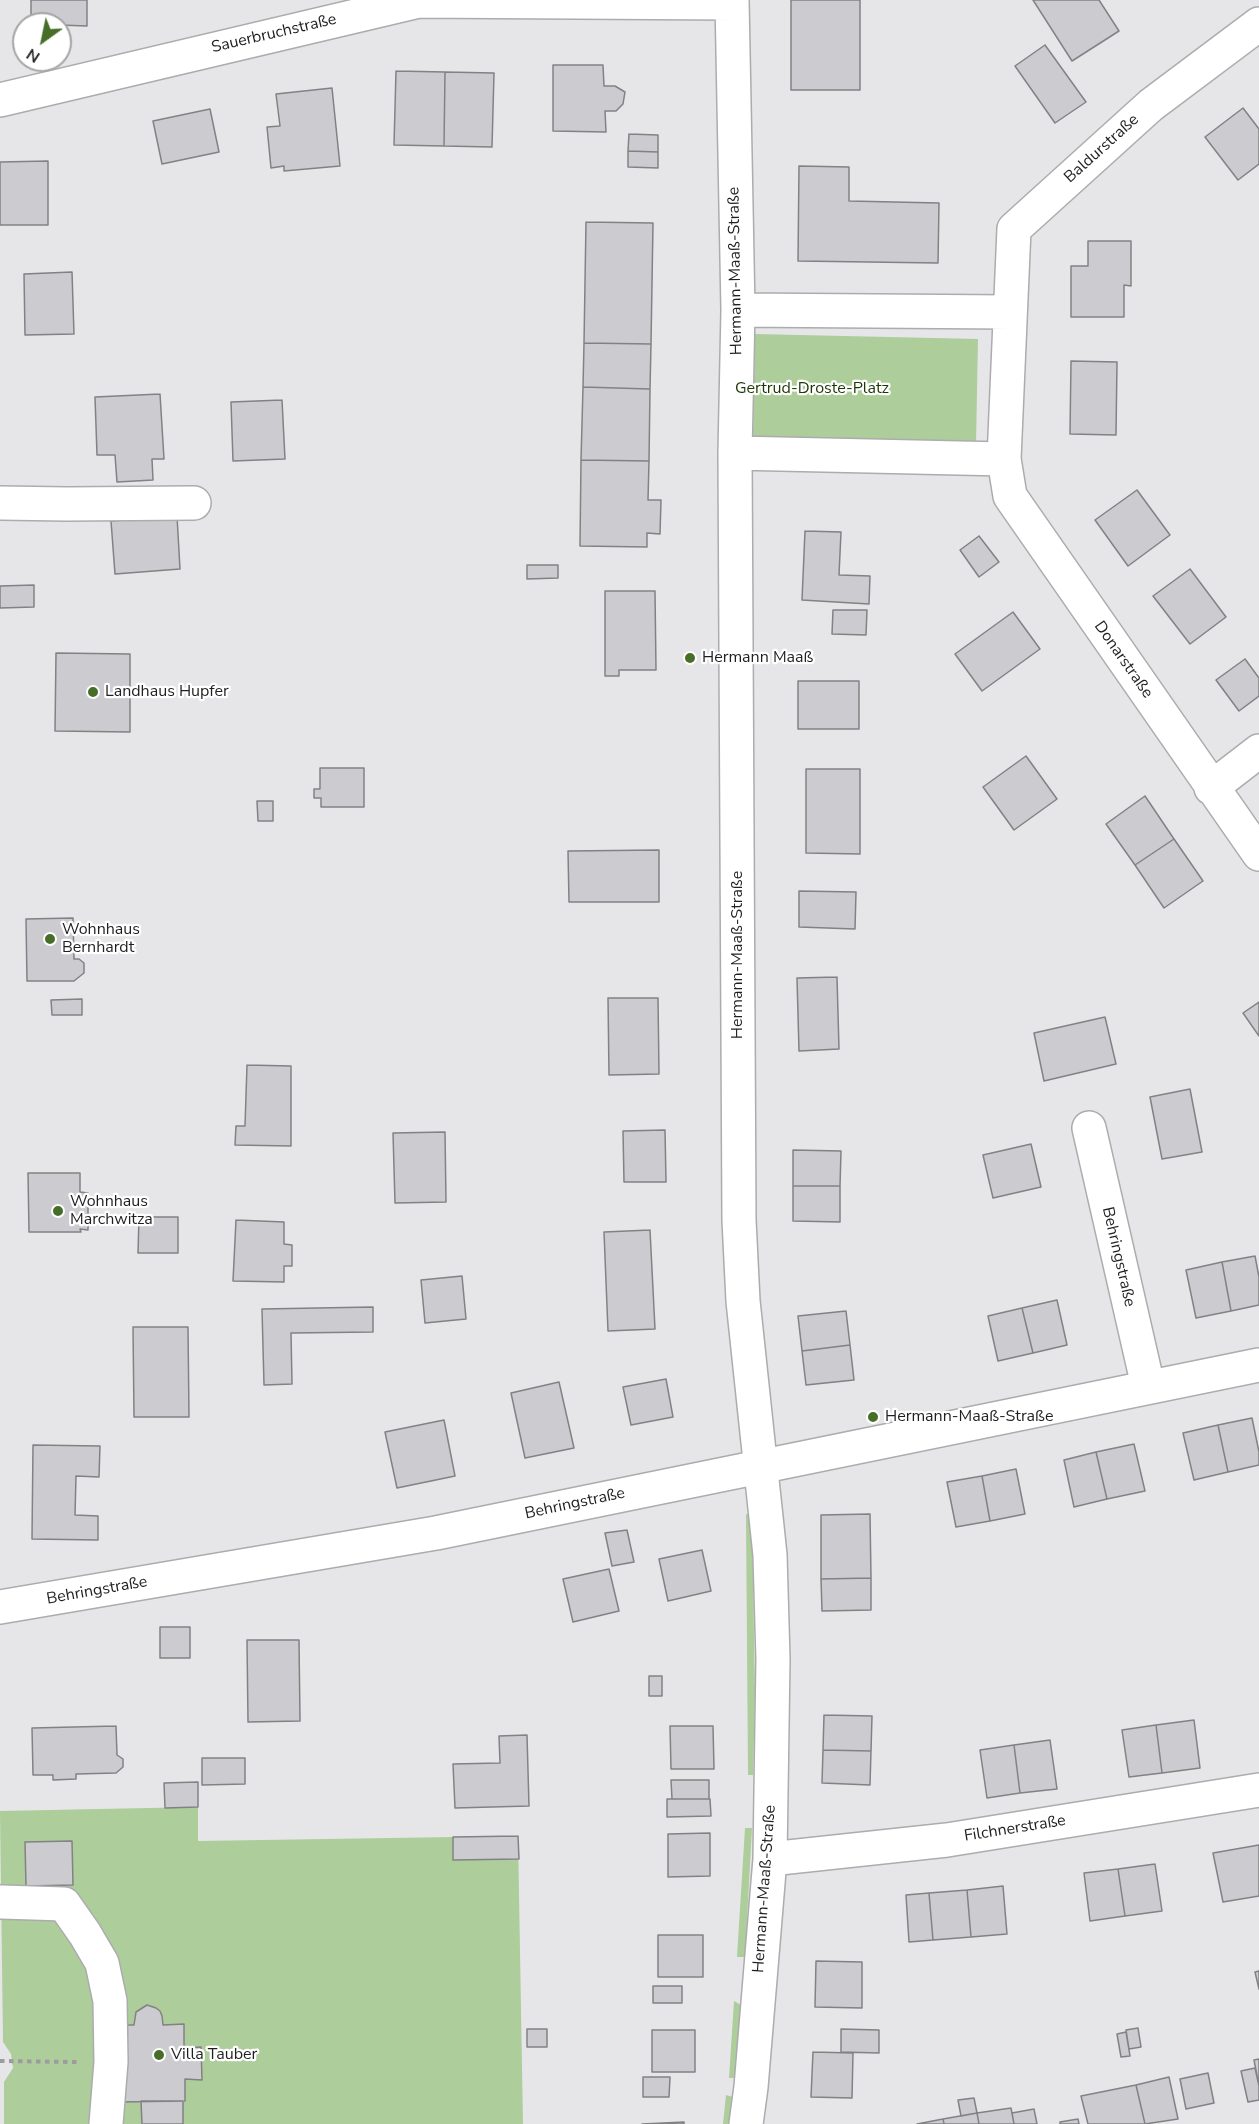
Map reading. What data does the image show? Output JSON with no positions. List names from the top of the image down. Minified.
{"streets":{"street":["Sauerbruchstraße","Baldurstraße","Hermann-Maaß-Straße","Donarstraße","Behringstraße","Filchnerstraße"]},"crossings":[["Sauerbruchstraße","Hermann-Maaß-Straße"],["Hermann-Maaß-Straße","Behringstraße"],["Hermann-Maaß-Straße","Filchnerstraße"]],"parks":["Gertrud-Droste-Platz"],"places":["Hermann Maaß","Landhaus Hupfer","Wohnhaus Bernhardt","Wohnhaus Marchwitza","Hermann-Maaß-Straße","Villa Tauber"],"north":"bottom left"}
